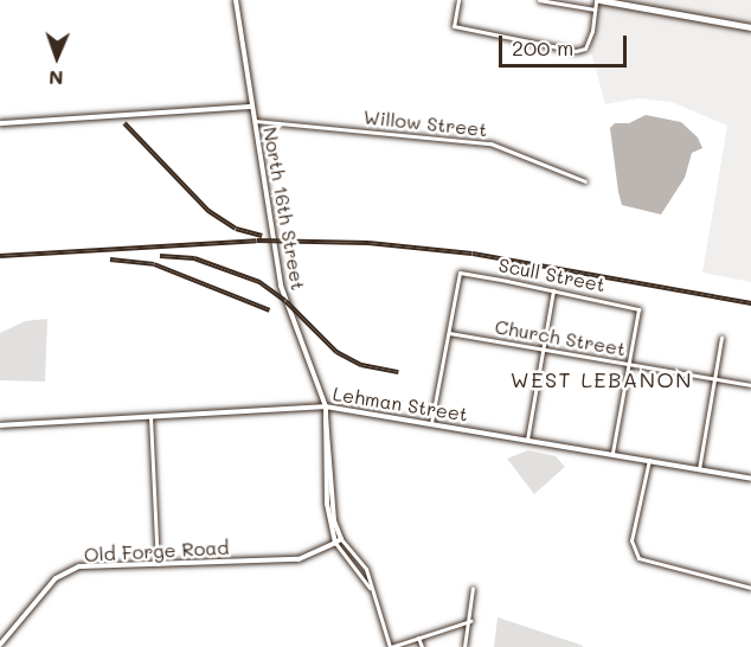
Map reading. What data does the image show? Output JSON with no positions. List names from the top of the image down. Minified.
{"streets":{"main road":["North 16th Street","Lehman Street","Old Forge Road"],"street":["Willow Street","Scull Street","Church Street"]},"crossings":[["Willow Street","North 16th Street"],["North 16th Street","Lehman Street"],["North 16th Street","Old Forge Road"],["Scull Street","Church Street"]],"districts":["WEST LEBANON"],"scale_bar":"200 m","north":"bottom"}
